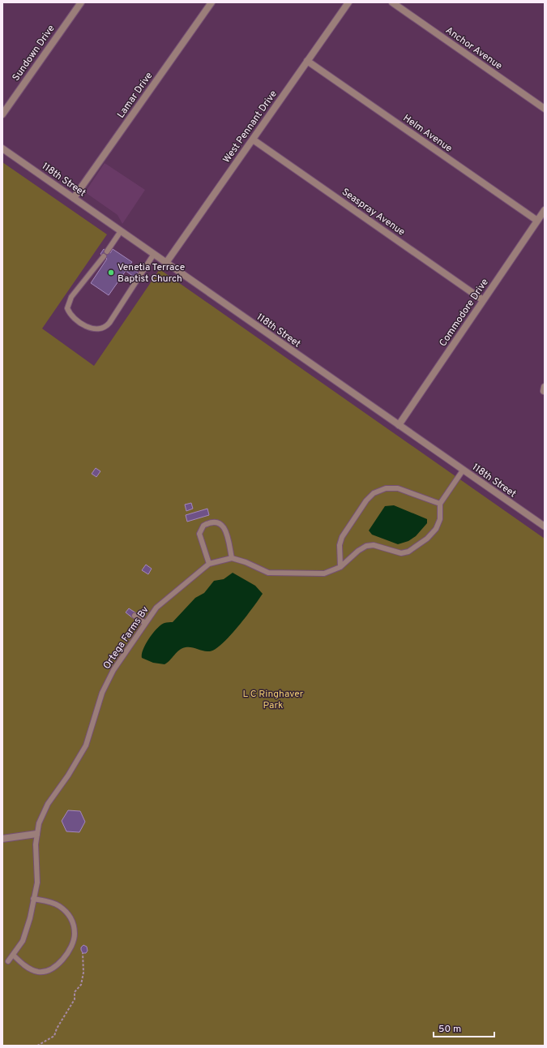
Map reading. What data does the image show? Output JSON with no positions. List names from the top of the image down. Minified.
{"streets":{"street":["Anchor Avenue","Sundown Drive","Lamar Drive","West Pennant Drive","Helm Avenue","118th Street","Seaspray Avenue","Commodore Drive"],"lane":["Ortega Farms Bv"]},"crossings":[["Lamar Drive","118th Street"],["West Pennant Drive","Helm Avenue"],["West Pennant Drive","118th Street"],["West Pennant Drive","Seaspray Avenue"],["Helm Avenue","Commodore Drive"],["118th Street","Commodore Drive"],["Seaspray Avenue","Commodore Drive"]],"parks":["L C Ringhaver Park"],"places":["Venetia Terrace Baptist Church"],"scale_bar":"50 m"}
